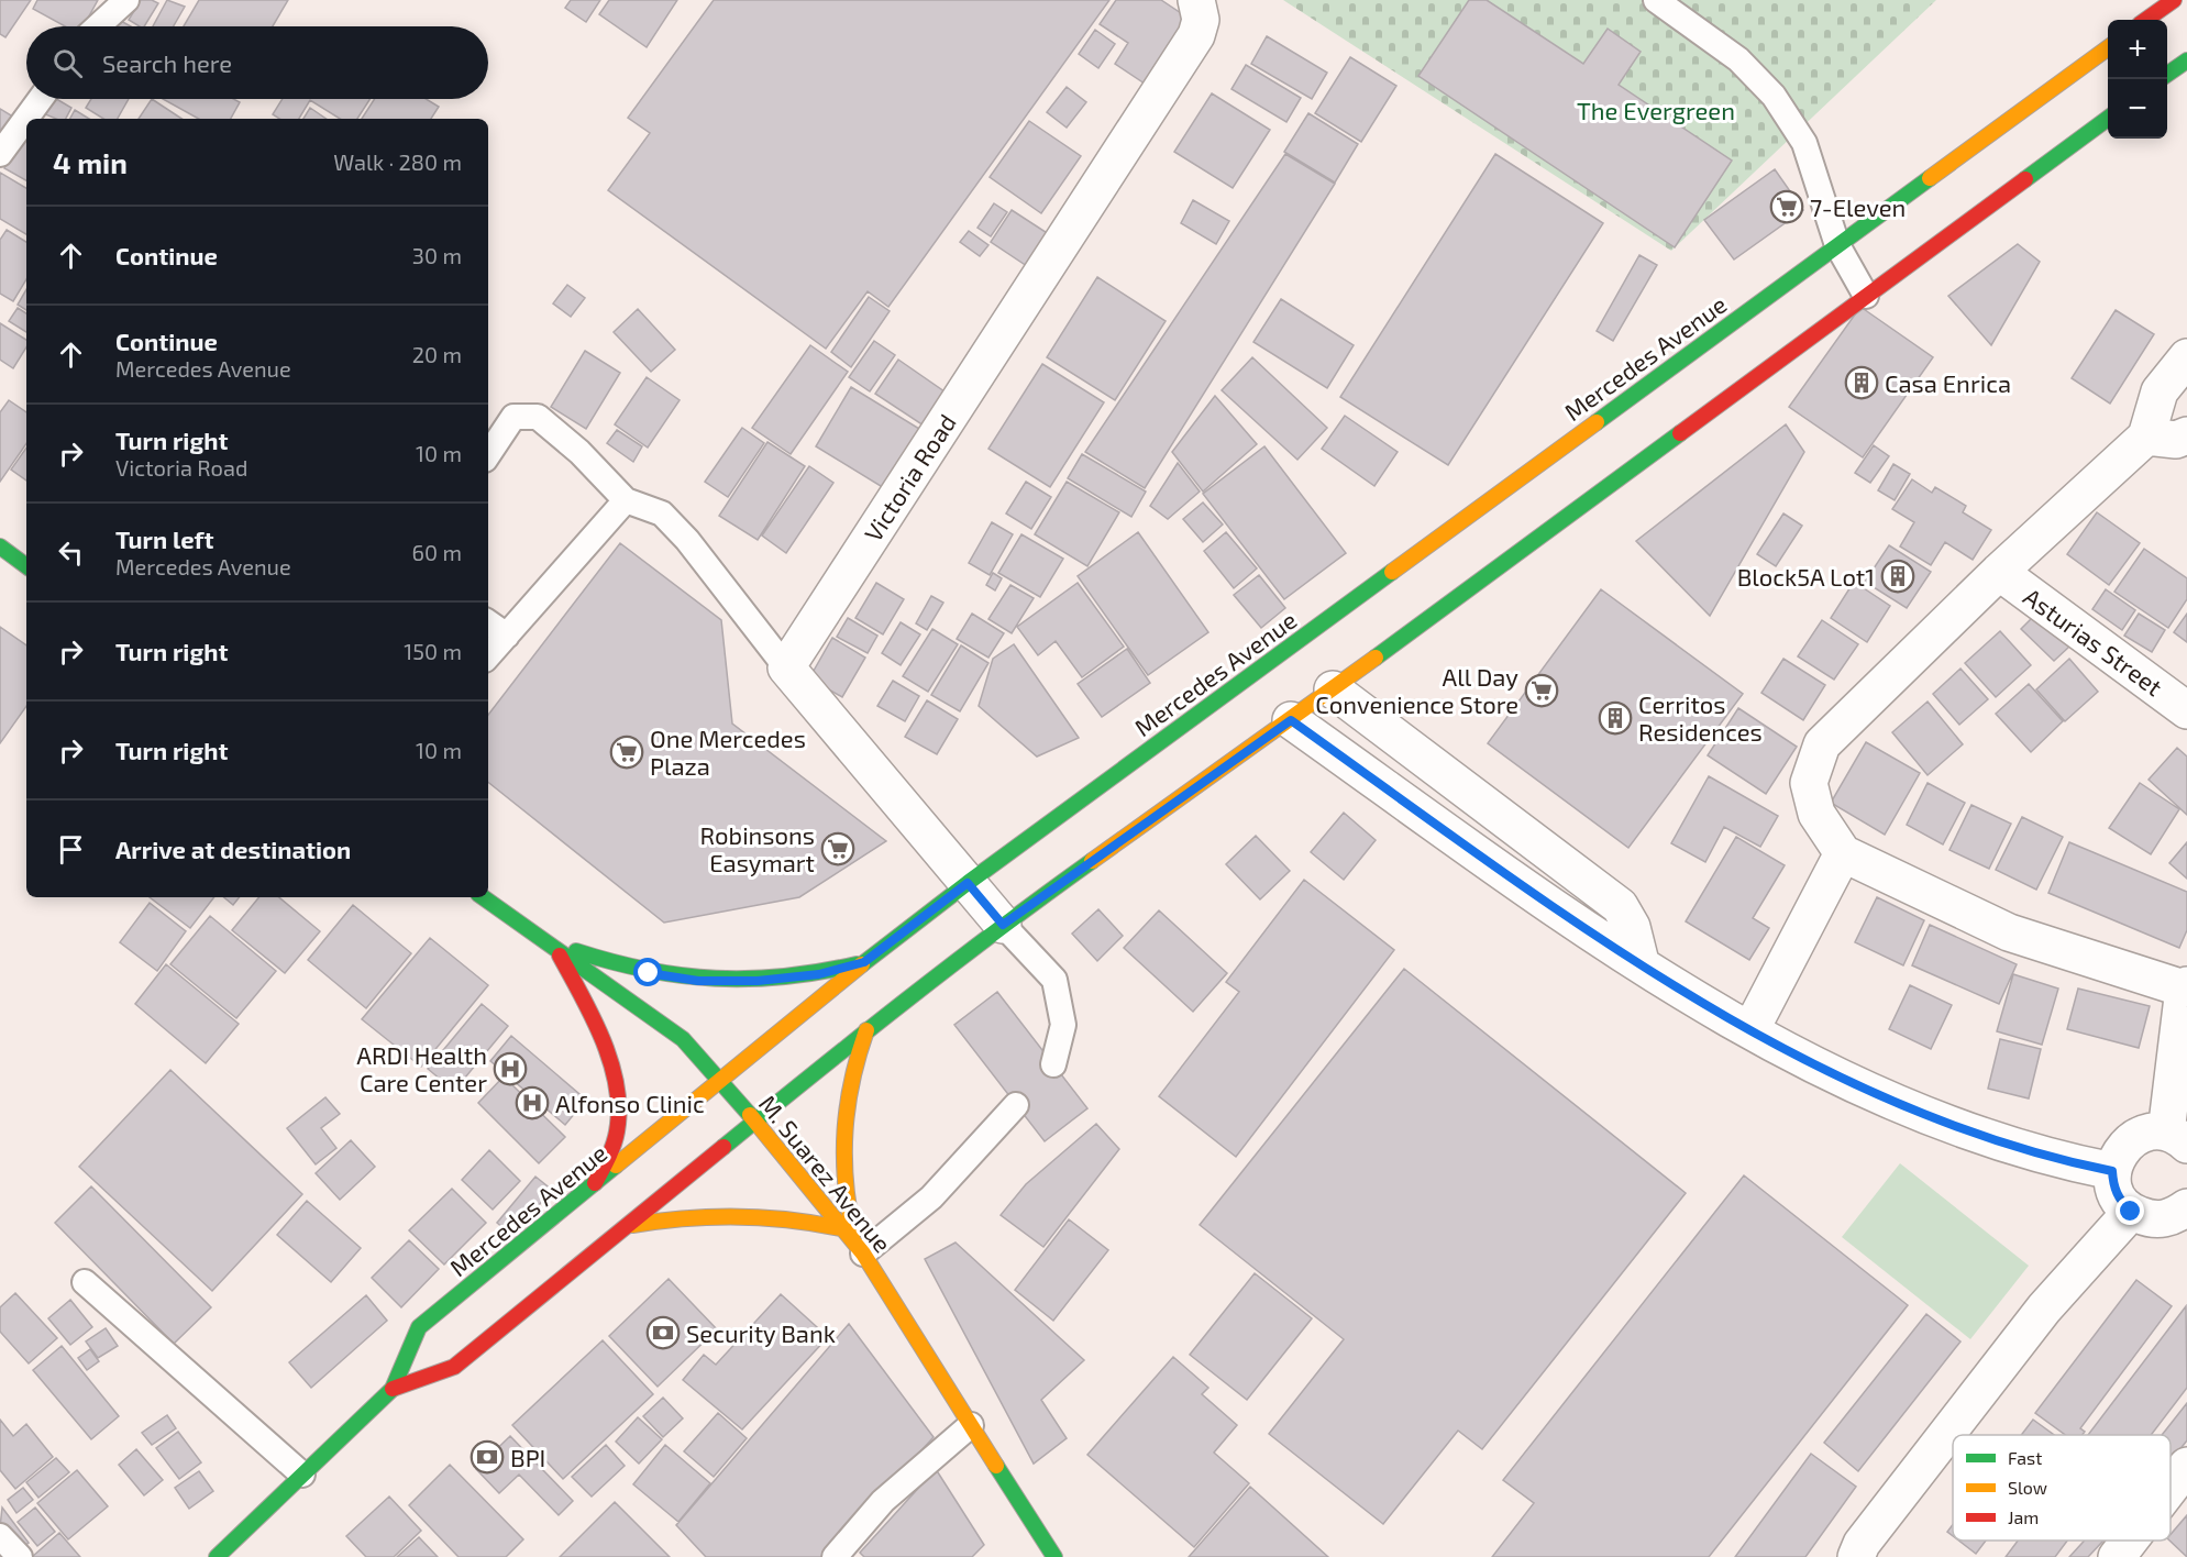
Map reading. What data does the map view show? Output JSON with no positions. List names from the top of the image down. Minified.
{"streets":{"main road":["Mercedes Avenue","M. Suarez Avenue"],"street":["Victoria Road","Asturias Street"]},"crossings":[["Mercedes Avenue","M. Suarez Avenue"]],"parks":["The Evergreen"],"places":{"supermarket":["7-Eleven","All Day Convenience Store","One Mercedes Plaza","Robinsons Easymart"],"building":["Casa Enrica","Block5A Lot1","Cerritos Residences"],"hospital":["ARDI Health Care Center","Alfonso Clinic"],"bank":["Security Bank","BPI"]},"legend":["Fast","Slow","Jam"],"page":{"map_buttons":["+","−"],"search":"Search here","heading":["4 min","Walk · 280 m"],"list":[["Continue","30 m"],["Continue","Mercedes Avenue","20 m"],["Turn right","Victoria Road","10 m"],["Turn left","Mercedes Avenue","60 m"],["Turn right","150 m"],["Turn right","10 m"],"Arrive at destination"]}}
